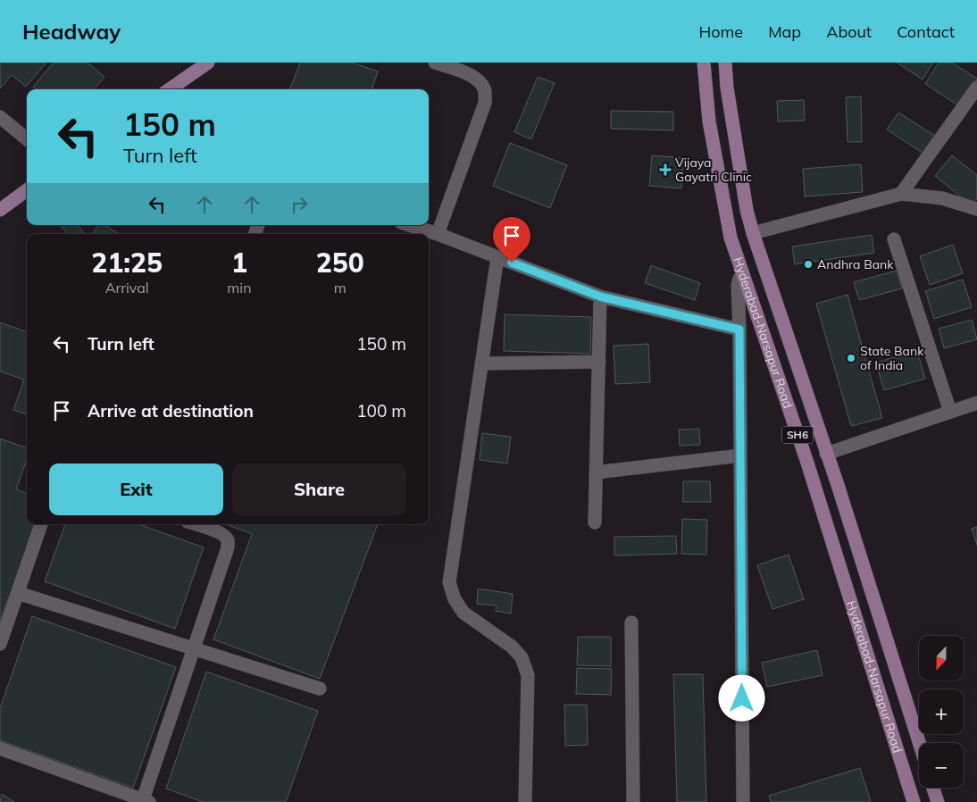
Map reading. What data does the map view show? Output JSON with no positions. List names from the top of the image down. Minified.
{"streets":{"main road":["Hyderabad-Narsapur Road","SH6"]},"places":{"health":["Vijaya Gayatri Clinic"],"other":["Andhra Bank","State Bank of India"]},"north":"bottom","page":{"header":"Headway","nav":["Home","Map","About","Contact"],"turn":["150 m","Turn left"],"eta":["21:25","Arrival","1","min","250","m"],"list":[{"name":"Turn left","value":"150 m"},{"name":"Arrive at destination","value":"100 m"}],"buttons":["Exit","Share"],"map_buttons":["+","−"]}}
